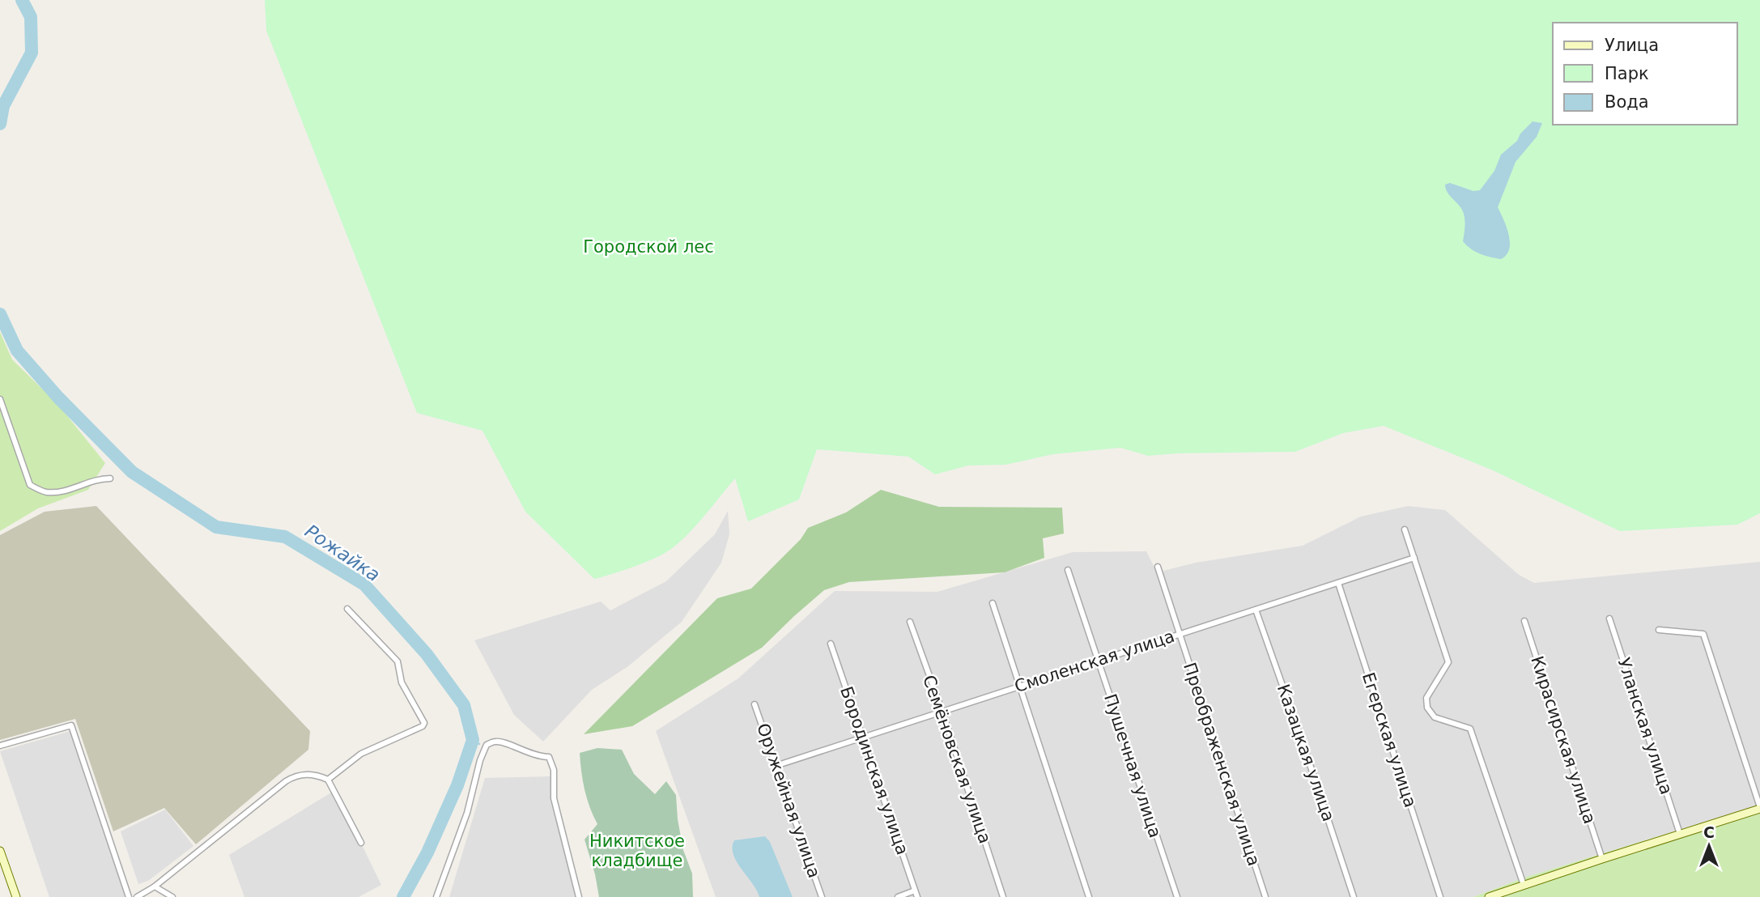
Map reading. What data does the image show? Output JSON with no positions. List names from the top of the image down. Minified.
{"streets":{"street":["Смоленская улица","Уланская улица","Егерская улица","Кирасирская улица","Казацкая улица","Семёновская улица","Преображенская улица","Пушечная улица","Бородинская улица","Оружейная улица"]},"crossings":[["Смоленская улица","Егерская улица"],["Смоленская улица","Казацкая улица"],["Смоленская улица","Семёновская улица"],["Смоленская улица","Преображенская улица"],["Смоленская улица","Пушечная улица"],["Смоленская улица","Бородинская улица"],["Смоленская улица","Оружейная улица"]],"water":["Рожайка"],"parks":["Городской лес","Никитское кладбище"],"legend":["Улица","Парк","Вода"],"north":"top"}
